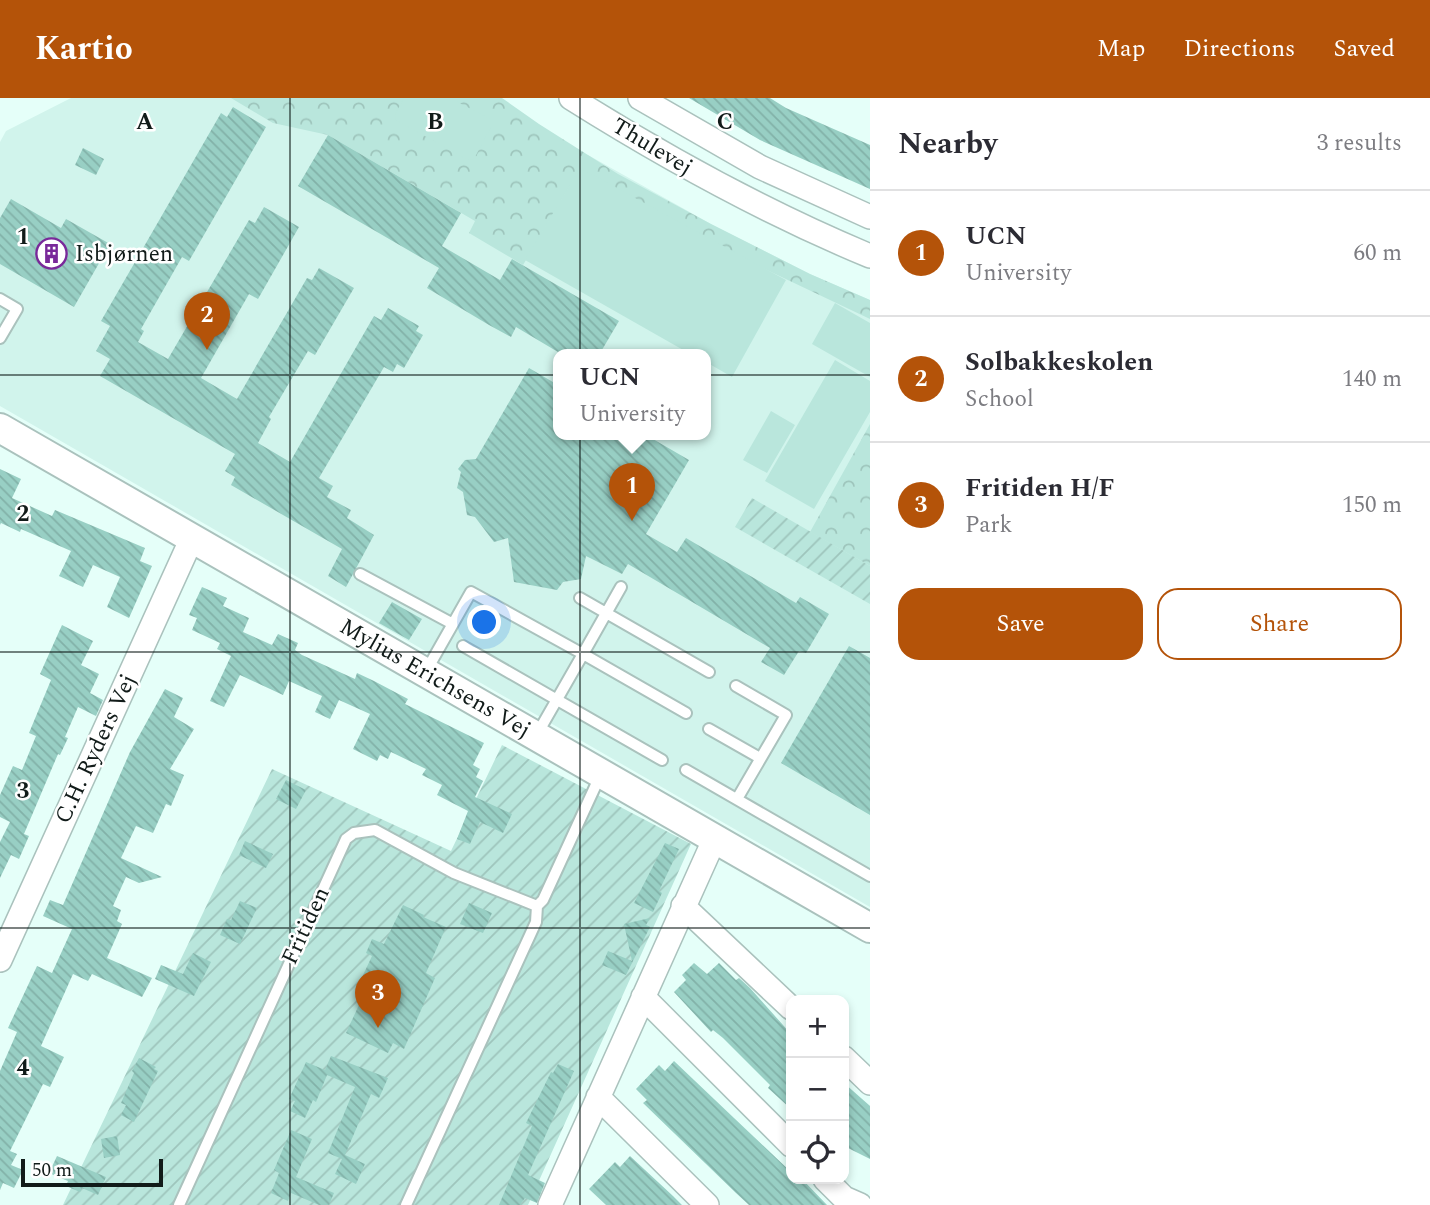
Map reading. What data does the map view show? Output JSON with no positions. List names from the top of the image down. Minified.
{"streets":{"street":["Thulevej","Mylius Erichsens Vej","C.H. Ryders Vej"],"lane":["Fritiden"]},"crossings":[["Mylius Erichsens Vej","C.H. Ryders Vej"]],"places":{"building":["Isbjørnen"]},"scale_bar":"50 m","page":{"header":"Kartio","nav":["Map","Directions","Saved"],"heading":["Nearby","3 results"],"list":[{"mark":"1","name":"UCN","note":"University","value":"60 m"},{"mark":"2","name":"Solbakkeskolen","note":"School","value":"140 m"},{"mark":"3","name":"Fritiden H/F","note":"Park","value":"150 m"}],"pins":["2","1","3"],"popup":["UCN","University"],"buttons":["Save","Share"],"map_buttons":["+","−"],"scale":"50 m"},"grid":{"columns":["A","B","C"],"rows":["1","2","3","4"]}}
